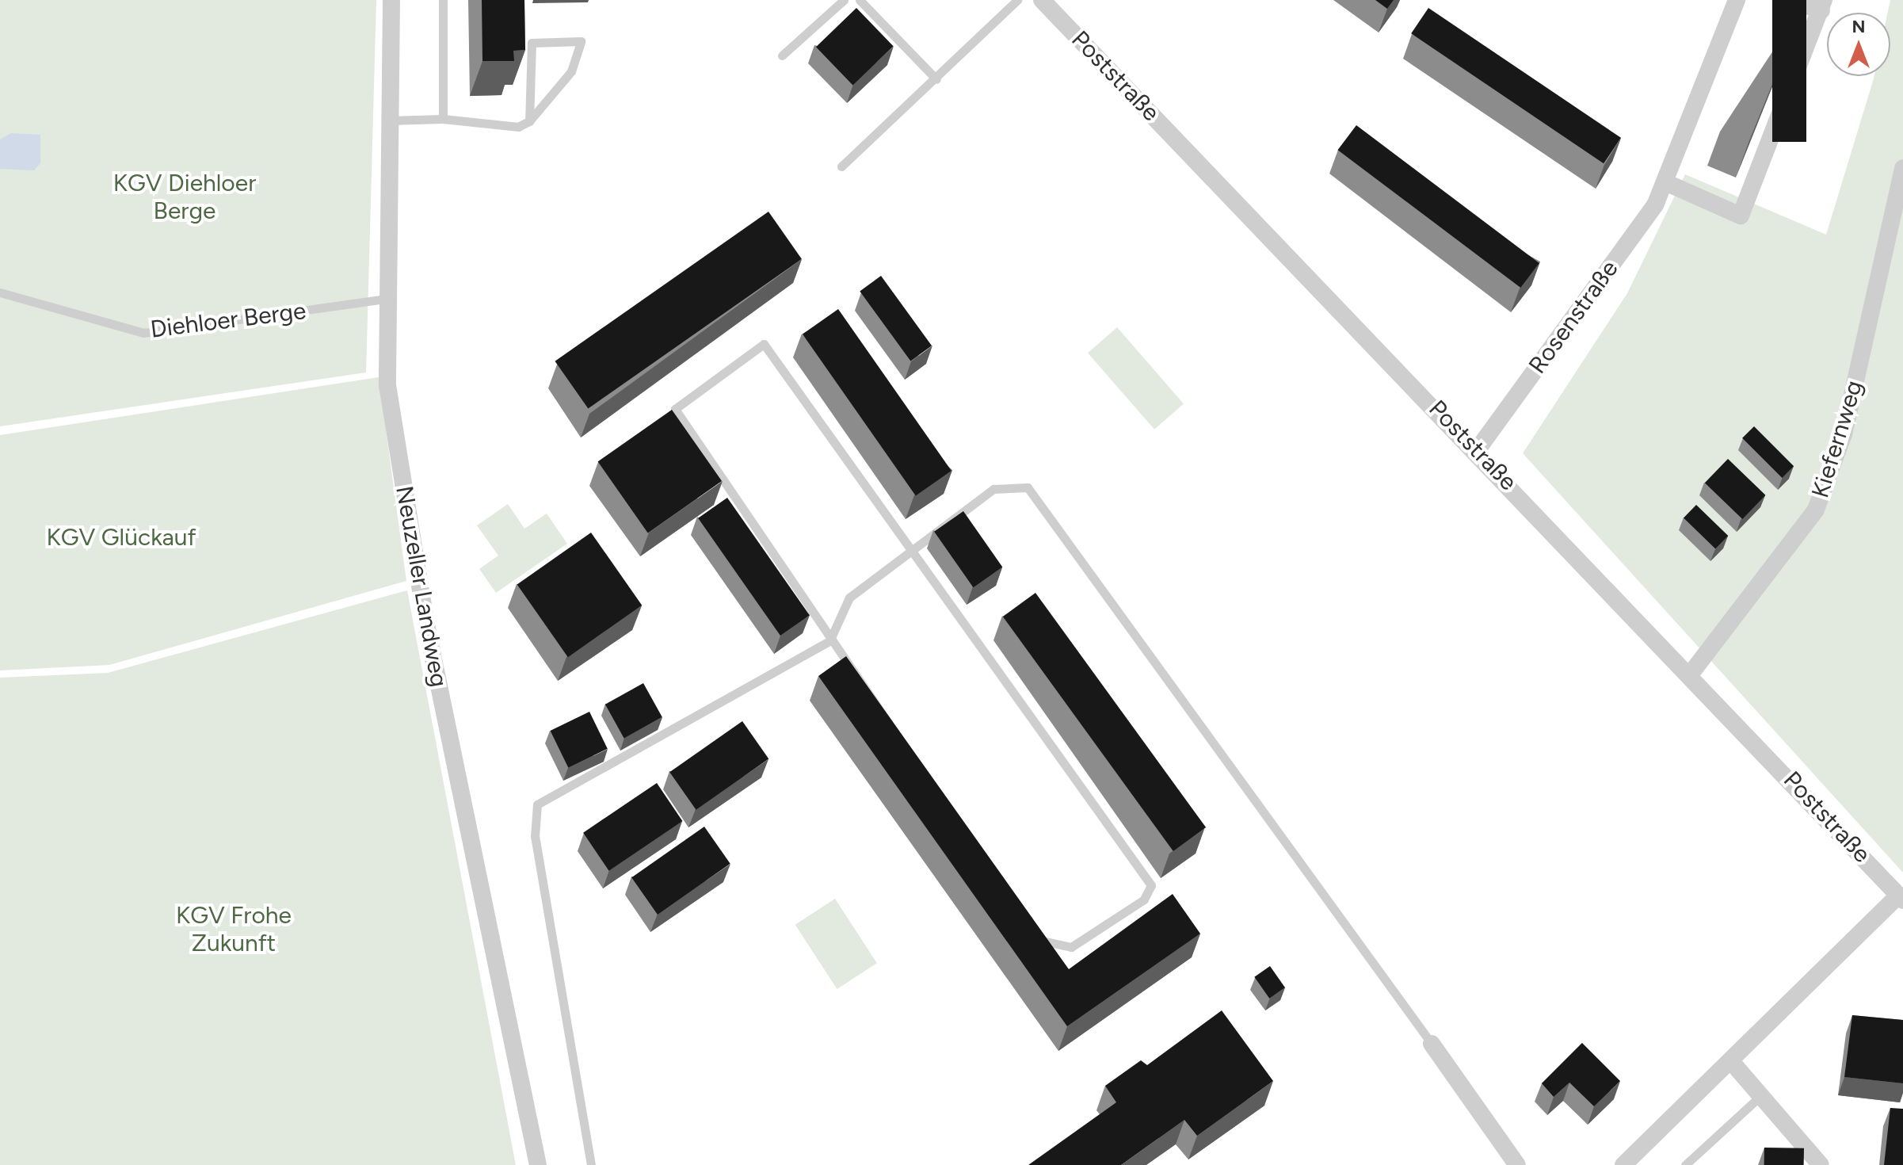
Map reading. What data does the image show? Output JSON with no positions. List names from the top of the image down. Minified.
{"streets":{"street":["Poststraße","Rosenstraße","Kiefernweg","Neuzeller Landweg"],"lane":["Diehloer Berge"]},"crossings":[["Poststraße","Rosenstraße"],["Poststraße","Kiefernweg"],["Diehloer Berge","Neuzeller Landweg"]],"parks":["KGV Diehloer Berge","KGV Glückauf","KGV Frohe Zukunft"],"north":"top"}
